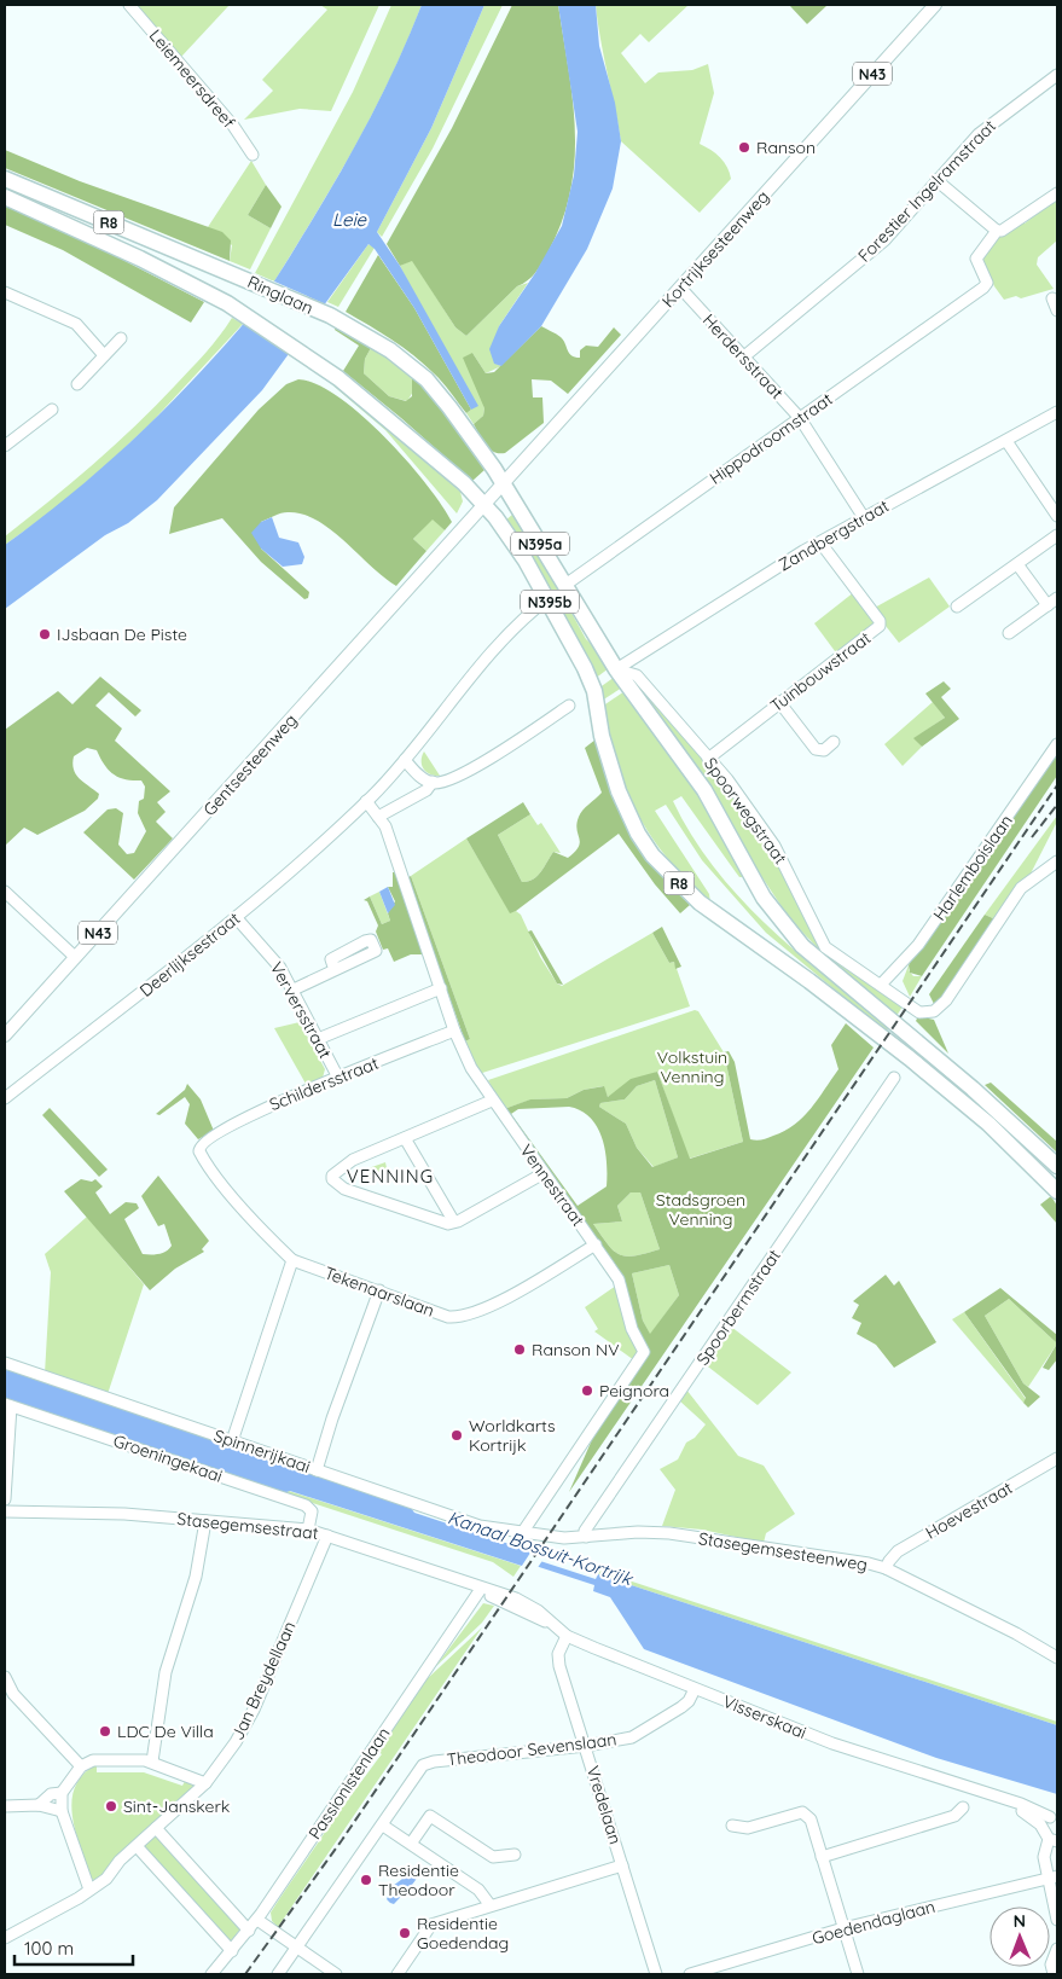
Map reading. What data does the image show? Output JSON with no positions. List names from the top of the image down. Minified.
{"streets":{"highway":["R8","Ringlaan","N395a","N395b"],"main road":["N43","Kortrijksesteenweg","Gentsesteenweg"],"street":["Leiemeersdreef","Forestier Ingelramstraat","Herdersstraat","Hippodroomstraat","Zandbergstraat","Tuinbouwstraat","Spoorwegstraat","Harlemboislaan","Deerlijksestraat","Verversstraat","Schildersstraat","Vennestraat","Tekenaarslaan","Spoorbermstraat","Spinnerijkaai","Groeningekaai","Hoevestraat","Stasegemsestraat","Stasegemsesteenweg","Jan Breydellaan","Visserskaai","Theodoor Sevenslaan","Passionistenlaan","Vredelaan","Goedendaglaan"]},"crossings":[["Forestier Ingelramstraat","Herdersstraat"],["R8","N395b"],["Kortrijksesteenweg","Ringlaan"],["Kortrijksesteenweg","Herdersstraat"],["Kortrijksesteenweg","N395a"],["Kortrijksesteenweg","Gentsesteenweg"],["Ringlaan","N395a"],["Ringlaan","N395b"],["Ringlaan","Gentsesteenweg"],["Herdersstraat","Hippodroomstraat"],["Herdersstraat","Zandbergstraat"],["Hippodroomstraat","N395a"],["Zandbergstraat","N395a"],["Zandbergstraat","Tuinbouwstraat"],["Zandbergstraat","Spoorwegstraat"],["N395a","Gentsesteenweg"],["N395a","Spoorwegstraat"],["N395b","Gentsesteenweg"],["Tuinbouwstraat","Spoorwegstraat"],["Spoorwegstraat","Harlemboislaan"],["Deerlijksestraat","Verversstraat"],["Verversstraat","Schildersstraat"],["Schildersstraat","Vennestraat"],["Schildersstraat","Tekenaarslaan"],["Vennestraat","Tekenaarslaan"],["Vennestraat","Spinnerijkaai"],["Vennestraat","Stasegemsesteenweg"],["Spoorbermstraat","Stasegemsesteenweg"],["Spinnerijkaai","Stasegemsesteenweg"],["Groeningekaai","Stasegemsestraat"],["Hoevestraat","Stasegemsesteenweg"],["Stasegemsestraat","Jan Breydellaan"],["Stasegemsestraat","Visserskaai"],["Stasegemsestraat","Passionistenlaan"],["Visserskaai","Theodoor Sevenslaan"],["Visserskaai","Passionistenlaan"],["Visserskaai","Vredelaan"],["Theodoor Sevenslaan","Vredelaan"]],"districts":["VENNING"],"water":["Leie","Kanaal Bossuit-Kortrijk"],"parks":["Volkstuin Venning","Stadsgroen Venning"],"places":["Ranson","IJsbaan De Piste","Ranson NV","Peignora","Worldkarts Kortrijk","LDC De Villa","Sint-Janskerk","Residentie Theodoor","Residentie Goedendag"],"scale_bar":"100 m","north":"top"}
